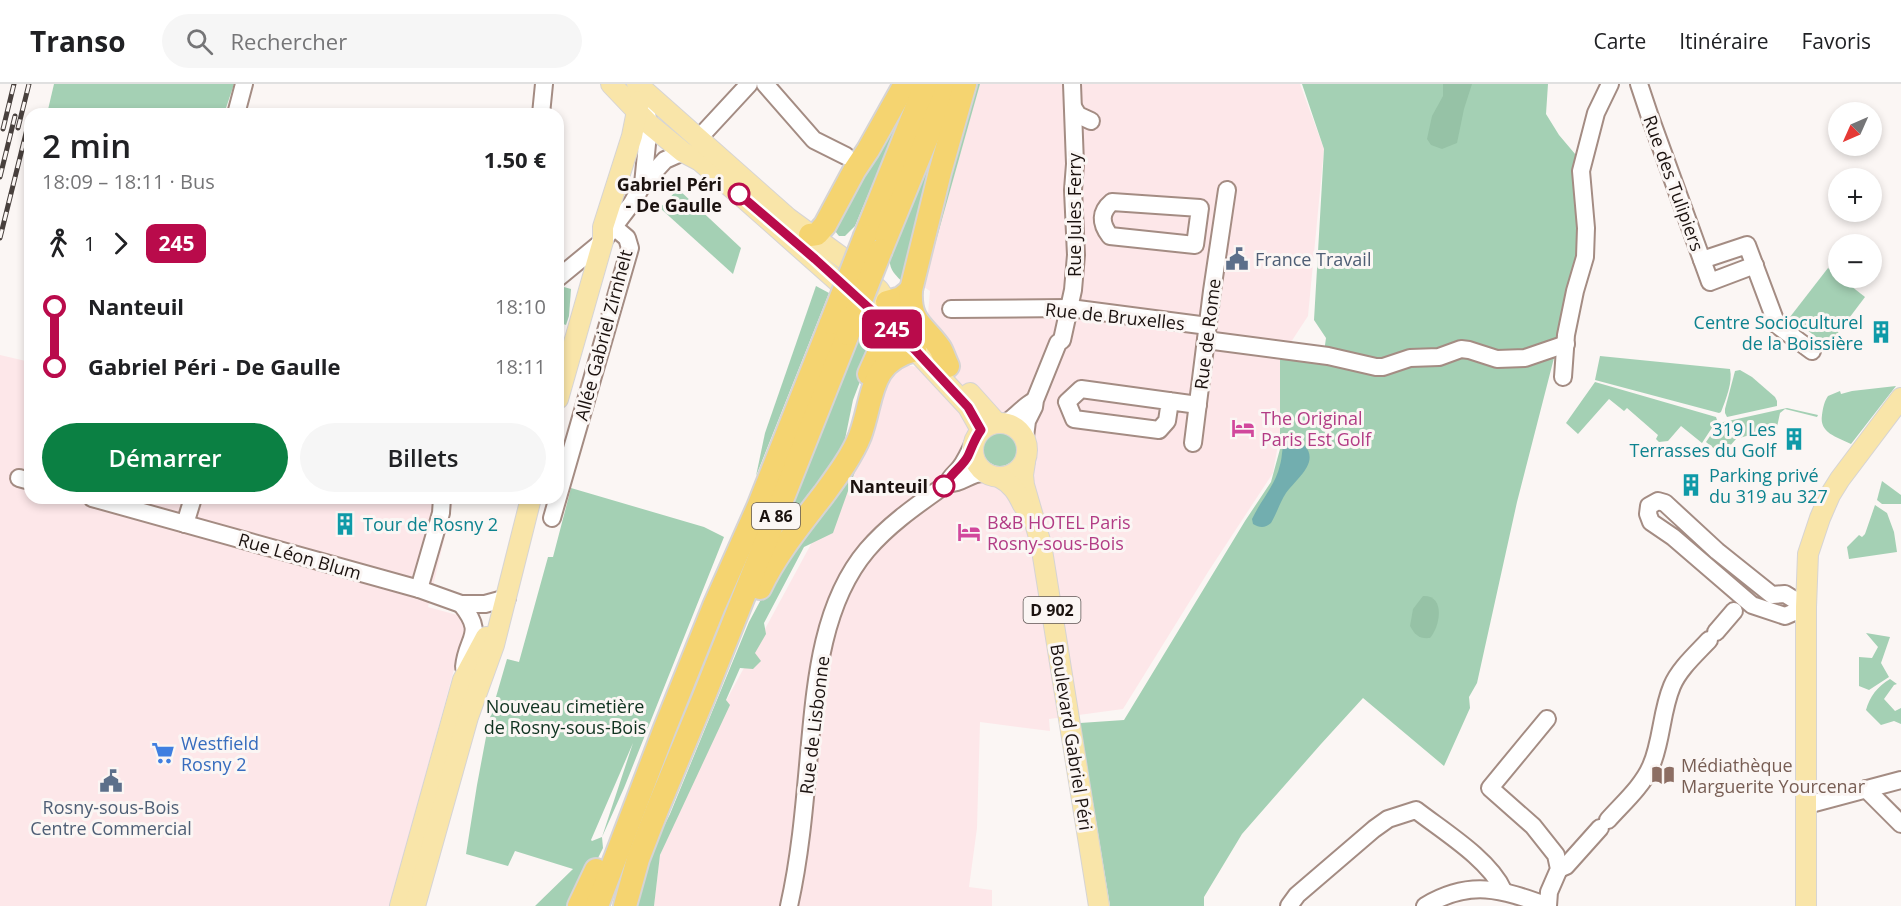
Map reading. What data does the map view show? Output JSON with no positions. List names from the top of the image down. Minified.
{"streets":{"highway":["A 86"],"main road":["D 902","Boulevard Gabriel Péri"],"street":["Rue des Tulipiers","Rue Jules Ferry","Rue de Bruxelles","Rue de Rome","Allée Gabriel Zirnhelt","Rue Léon Blum","Rue de Lisbonne"]},"crossings":[["Rue Jules Ferry","Rue de Bruxelles"],["Rue Jules Ferry","Rue de Lisbonne"],["Rue Jules Ferry","Boulevard Gabriel Péri"],["Rue de Bruxelles","Rue de Rome"],["Rue de Lisbonne","Boulevard Gabriel Péri"]],"parks":["Nouveau cimetière de Rosny-sous-Bois"],"places":{"other":["Gabriel Péri - De Gaulle","Nanteuil"],"public building":["France Travail","Rosny-sous-Bois Centre Commercial"],"building":["Centre Socioculturel de la Boissière","319 Les Terrasses du Golf","Parking privé du 319 au 327","Tour de Rosny 2"],"hotel":["The Original Paris Est Golf","B&B HOTEL Paris Rosny-sous-Bois"],"supermarket":["Westfield Rosny 2"],"library":["Médiathèque Marguerite Yourcenar"]},"lines":["bus line 245"],"north":"bottom left","page":{"header":"Transo","search":"Rechercher","nav":["Carte","Itinéraire","Favoris"],"on_map":"245","map_buttons":["+","−"],"heading":["2 min","18:09 – 18:11 · Bus","1.50 €"],"legs":["1","245"],"list":[{"name":"Nanteuil","value":"18:10"},{"name":"Gabriel Péri - De Gaulle","value":"18:11"}],"buttons":["Démarrer","Billets"]}}
